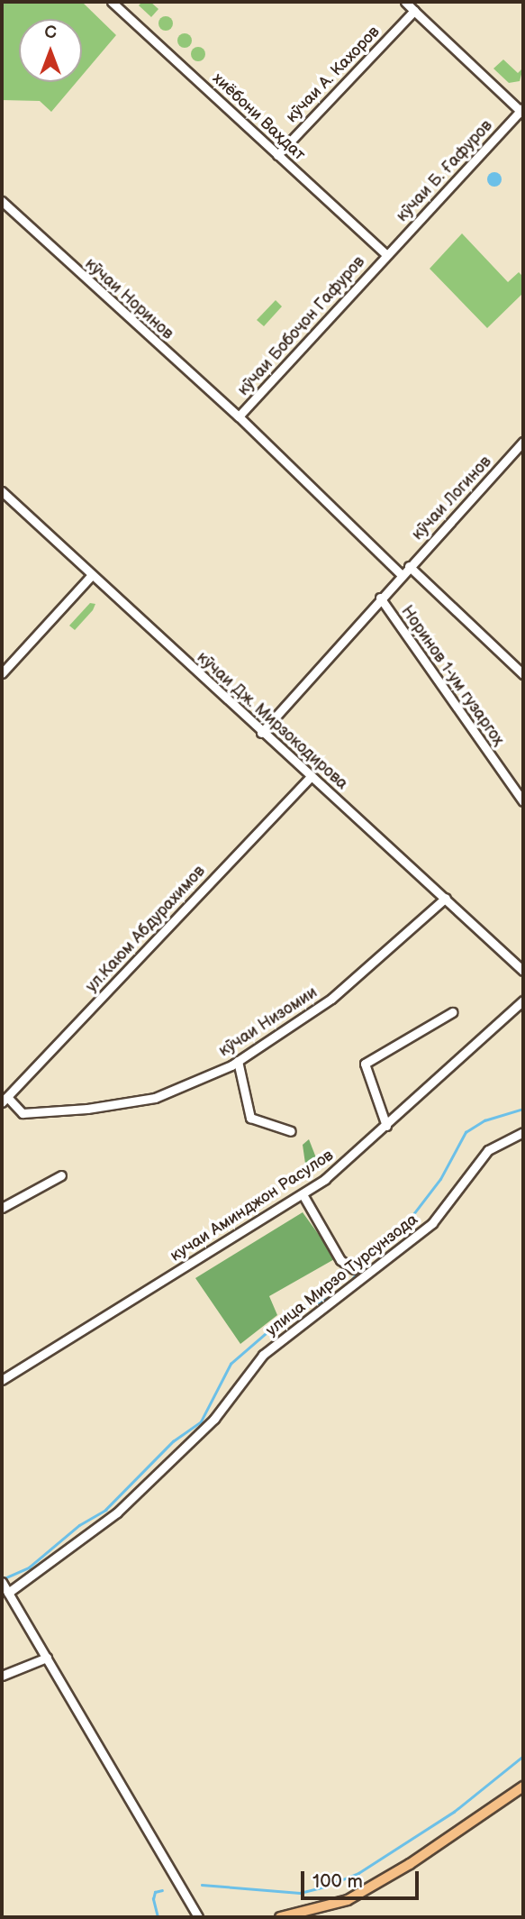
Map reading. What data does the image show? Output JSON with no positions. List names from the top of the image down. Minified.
{"streets":{"street":["кӯчаи А. Кахоров","хиёбони Ваҳдат","кӯчаи Б. Ғафуров","кӯчаи Норинов","кӯчаи Бобоҷон Гафуров","кӯчаи Логинов","Норинов 1-ум гузаргоҳ","кӯчаи Дж. Мирзокодирова","ул.Каюм Абдурахимов","кӯчаи Низомии","кучаи Аминджон Расулов","улица Мирзо Турсунзода"]},"crossings":[["кӯчаи А. Кахоров","хиёбони Ваҳдат"],["хиёбони Ваҳдат","кӯчаи Б. Ғафуров"],["хиёбони Ваҳдат","кӯчаи Бобоҷон Гафуров"],["кӯчаи Б. Ғафуров","кӯчаи Бобоҷон Гафуров"],["кӯчаи Норинов","кӯчаи Бобоҷон Гафуров"],["кӯчаи Норинов","кӯчаи Логинов"],["кӯчаи Логинов","Норинов 1-ум гузаргоҳ"],["кӯчаи Дж. Мирзокодирова","ул.Каюм Абдурахимов"],["кӯчаи Дж. Мирзокодирова","кӯчаи Низомии"],["ул.Каюм Абдурахимов","кӯчаи Низомии"]],"scale_bar":"100 m","north":"top"}
